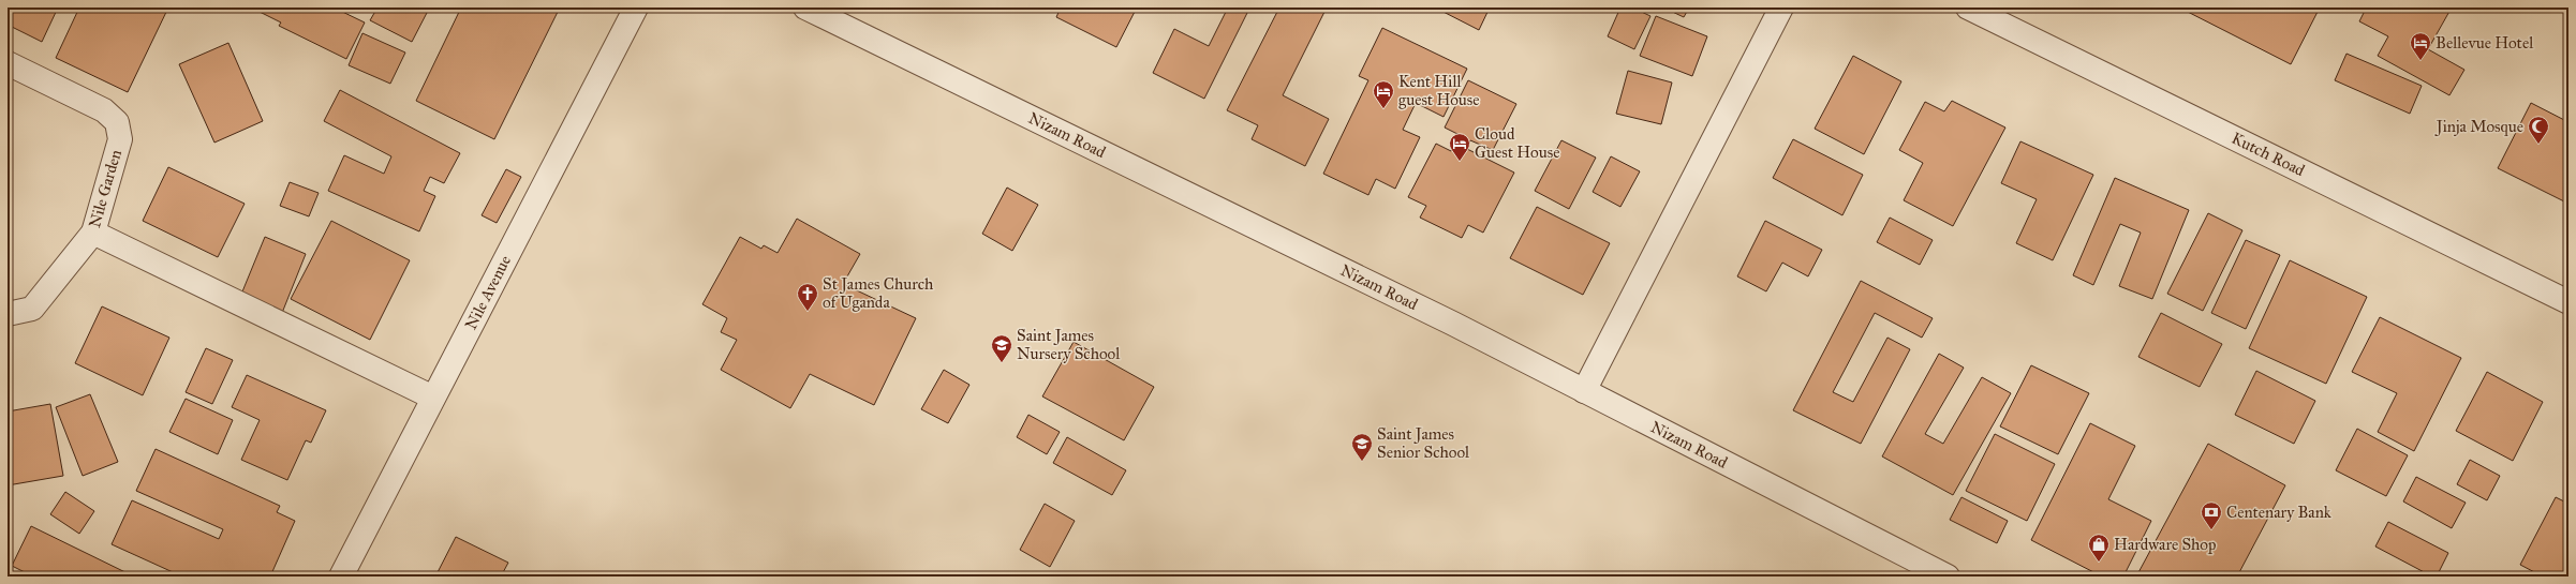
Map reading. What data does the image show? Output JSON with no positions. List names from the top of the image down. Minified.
{"streets":{"street":["Nizam Road","Kutch Road","Nile Garden","Nile Avenue"]},"places":{"hotel":["Bellevue Hotel","Kent Hill guest House","Cloud Guest House"],"mosque":["Jinja Mosque"],"church":["St James Church of Uganda"],"school or university":["Saint James Nursery School","Saint James Senior School"],"bank":["Centenary Bank"],"shop":["Hardware Shop"]}}
